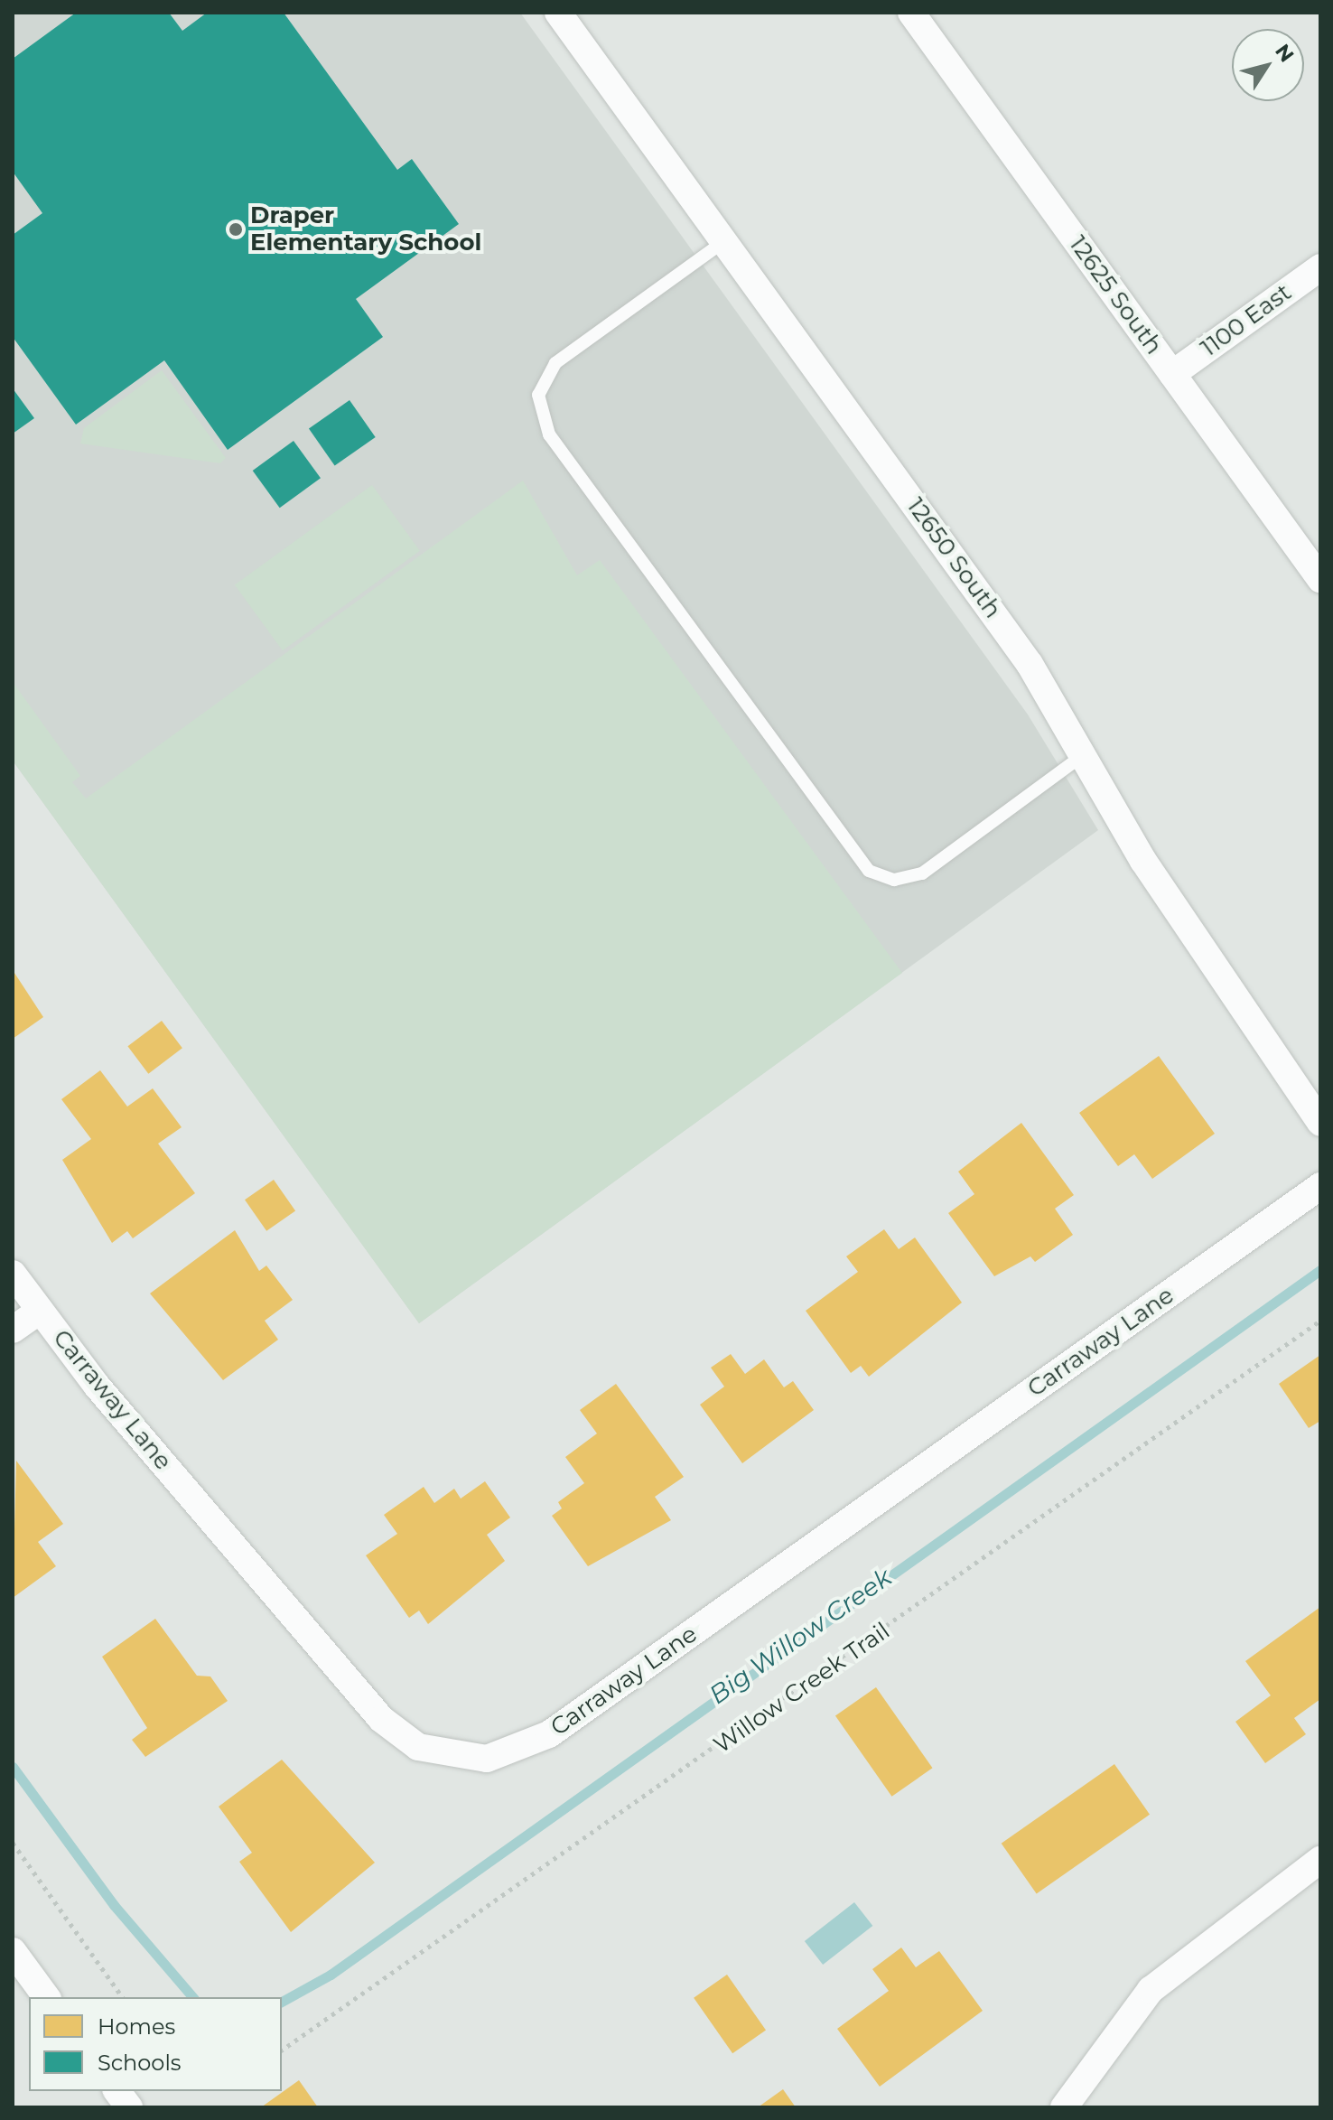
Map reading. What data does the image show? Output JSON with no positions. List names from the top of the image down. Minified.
{"streets":{"street":["12625 South","1100 East","12650 South","Carraway Lane"],"path":["Willow Creek Trail"]},"crossings":[["12625 South","1100 East"]],"water":["Big Willow Creek"],"places":["Draper Elementary School"],"legend":["Homes","Schools"],"north":"top right"}
